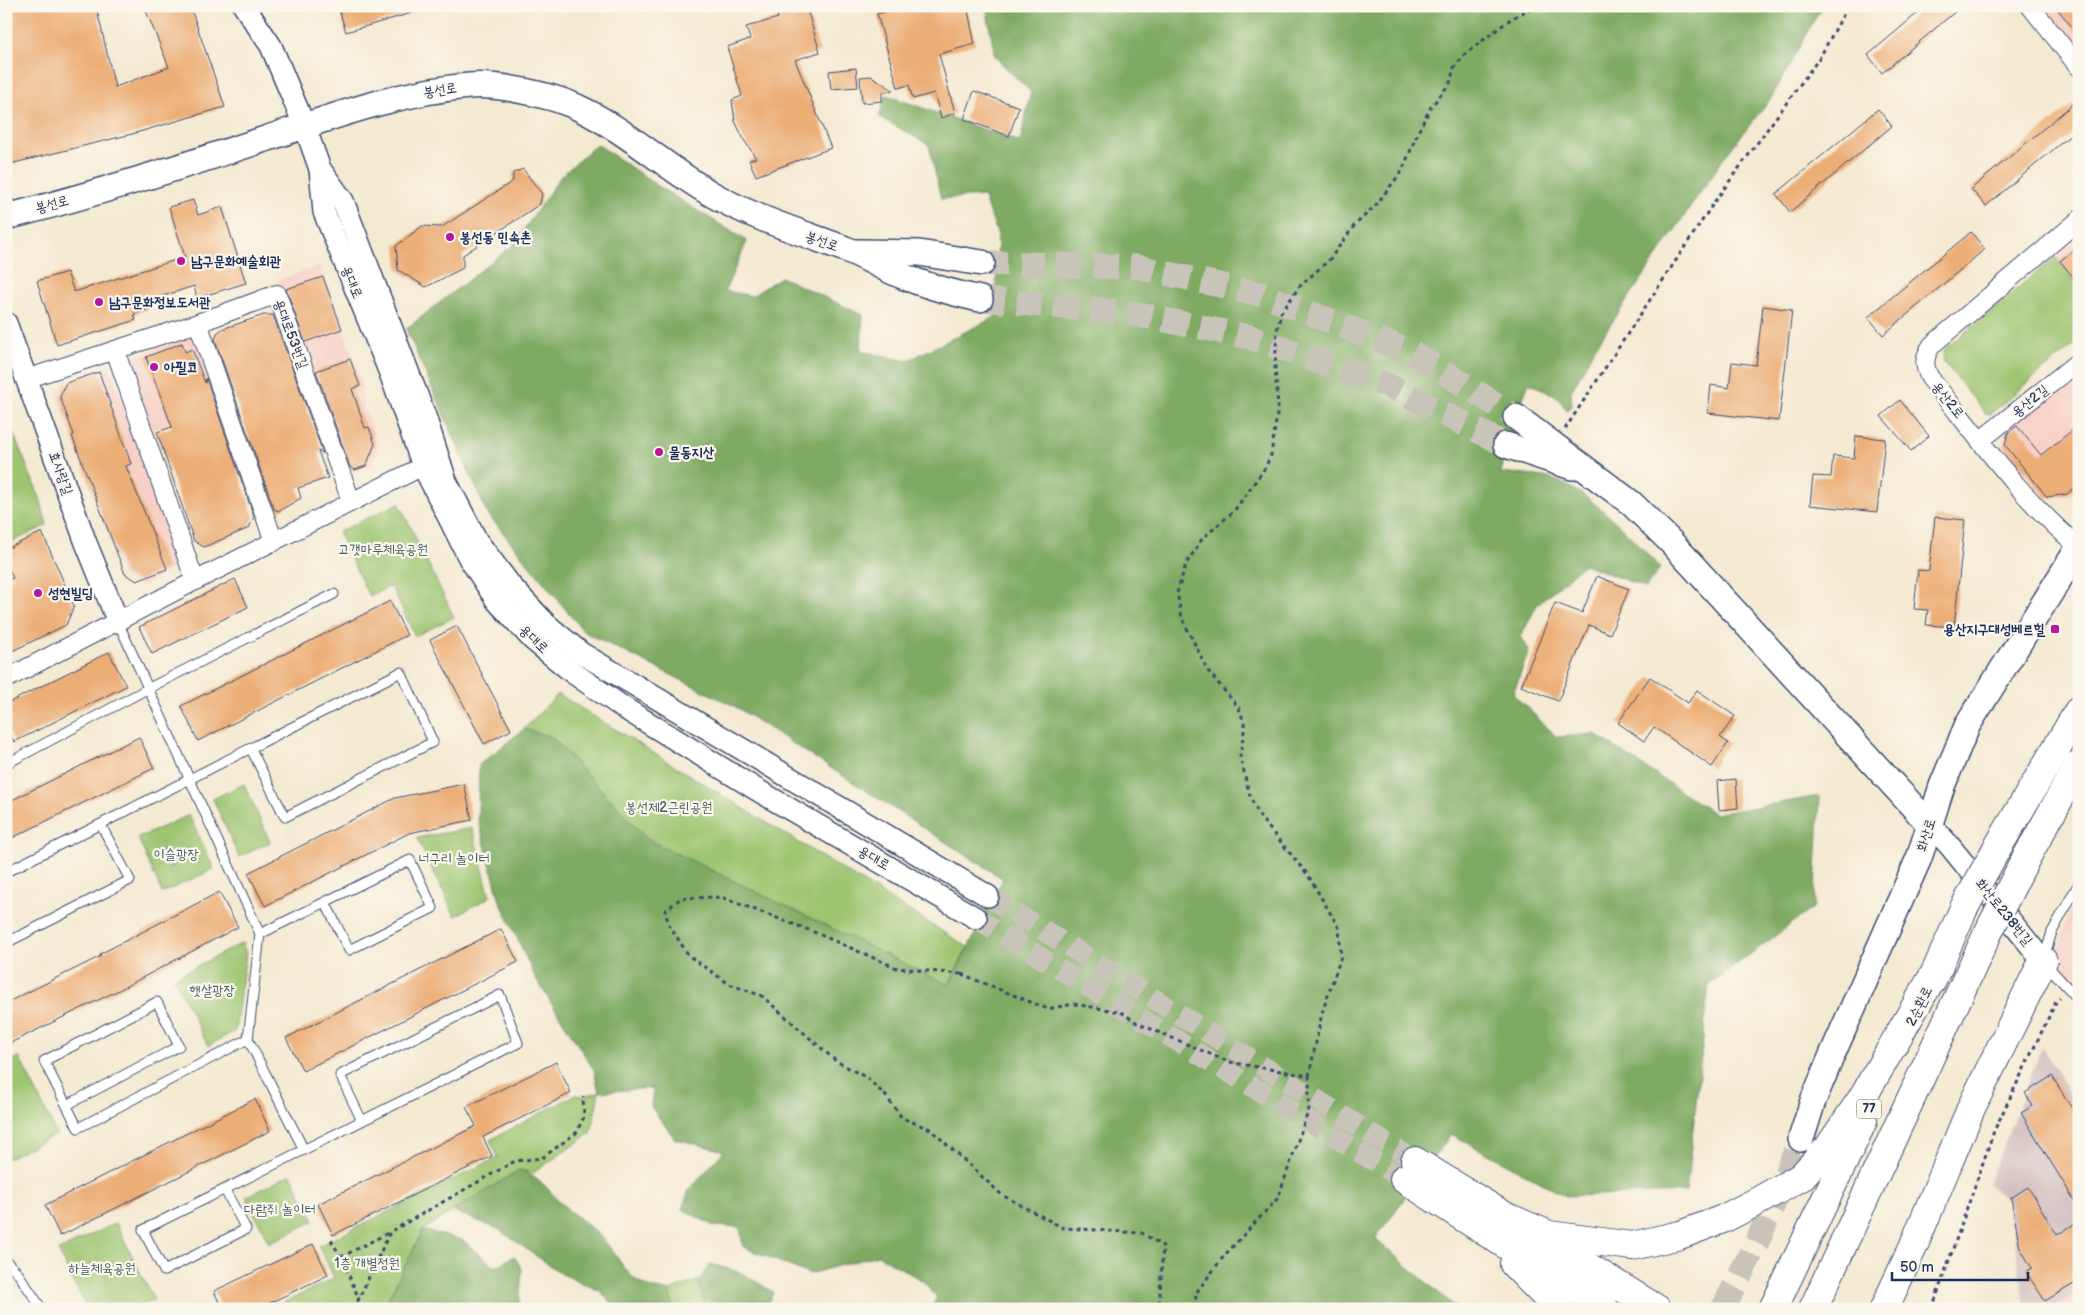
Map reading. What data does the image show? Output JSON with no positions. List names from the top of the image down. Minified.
{"streets":{"highway":["2순환로","77"],"main road":["봉선로","화산로"],"street":["용대로","용대로53번길","용산2로","용산2길","효사랑길","화산로238번길"]},"crossings":[["봉선로","용대로"],["용산2로","용산2길"],["용산2로","화산로"],["화산로","화산로238번길"]],"parks":["고갯마루체육공원","봉선제2근린공원","이슬광장","너구리 놀이터","햇살광장","다람쥐 놀이터","1층 개별정원","하늘체육공원"],"places":{"other":["봉선동 민속촌","남구문화예술회관","남구문화정보도서관","아필코","물동지산","성현빌딩"],"transit":["용산지구대성베르힐"]},"scale_bar":"50 m"}
